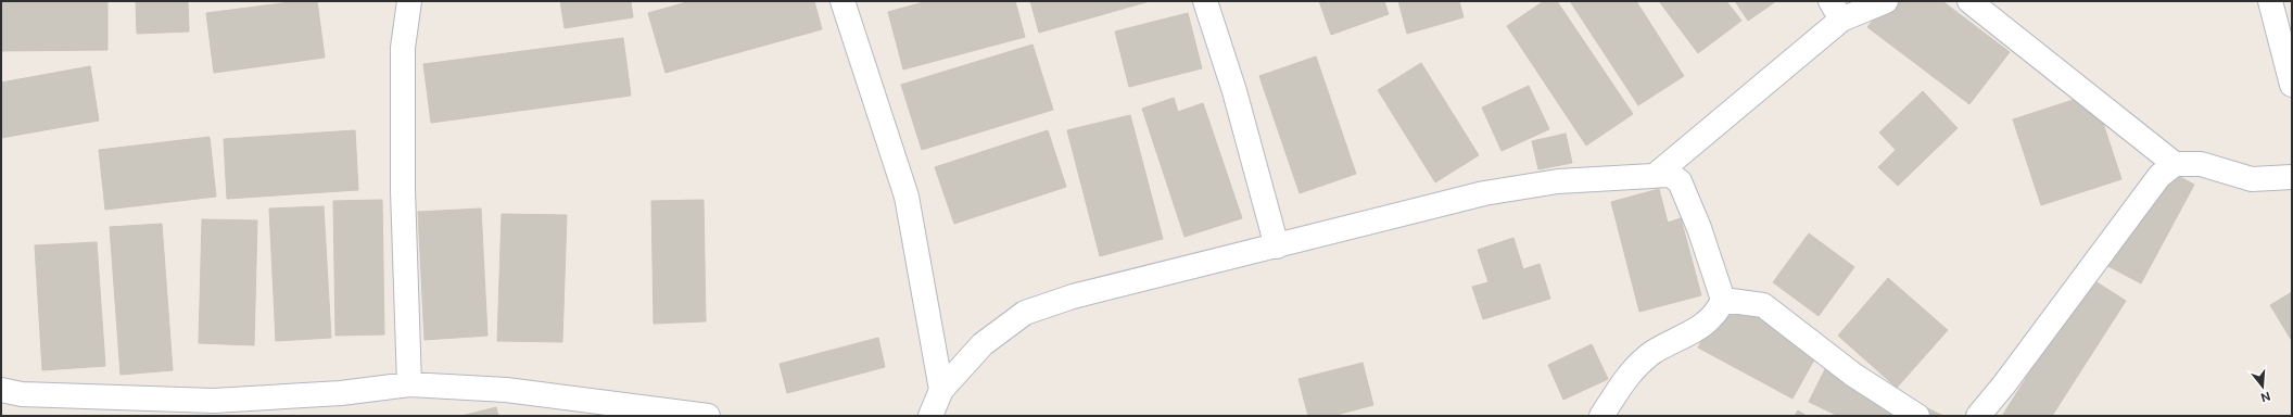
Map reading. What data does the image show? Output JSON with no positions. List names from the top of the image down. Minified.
{"north":"bottom"}
